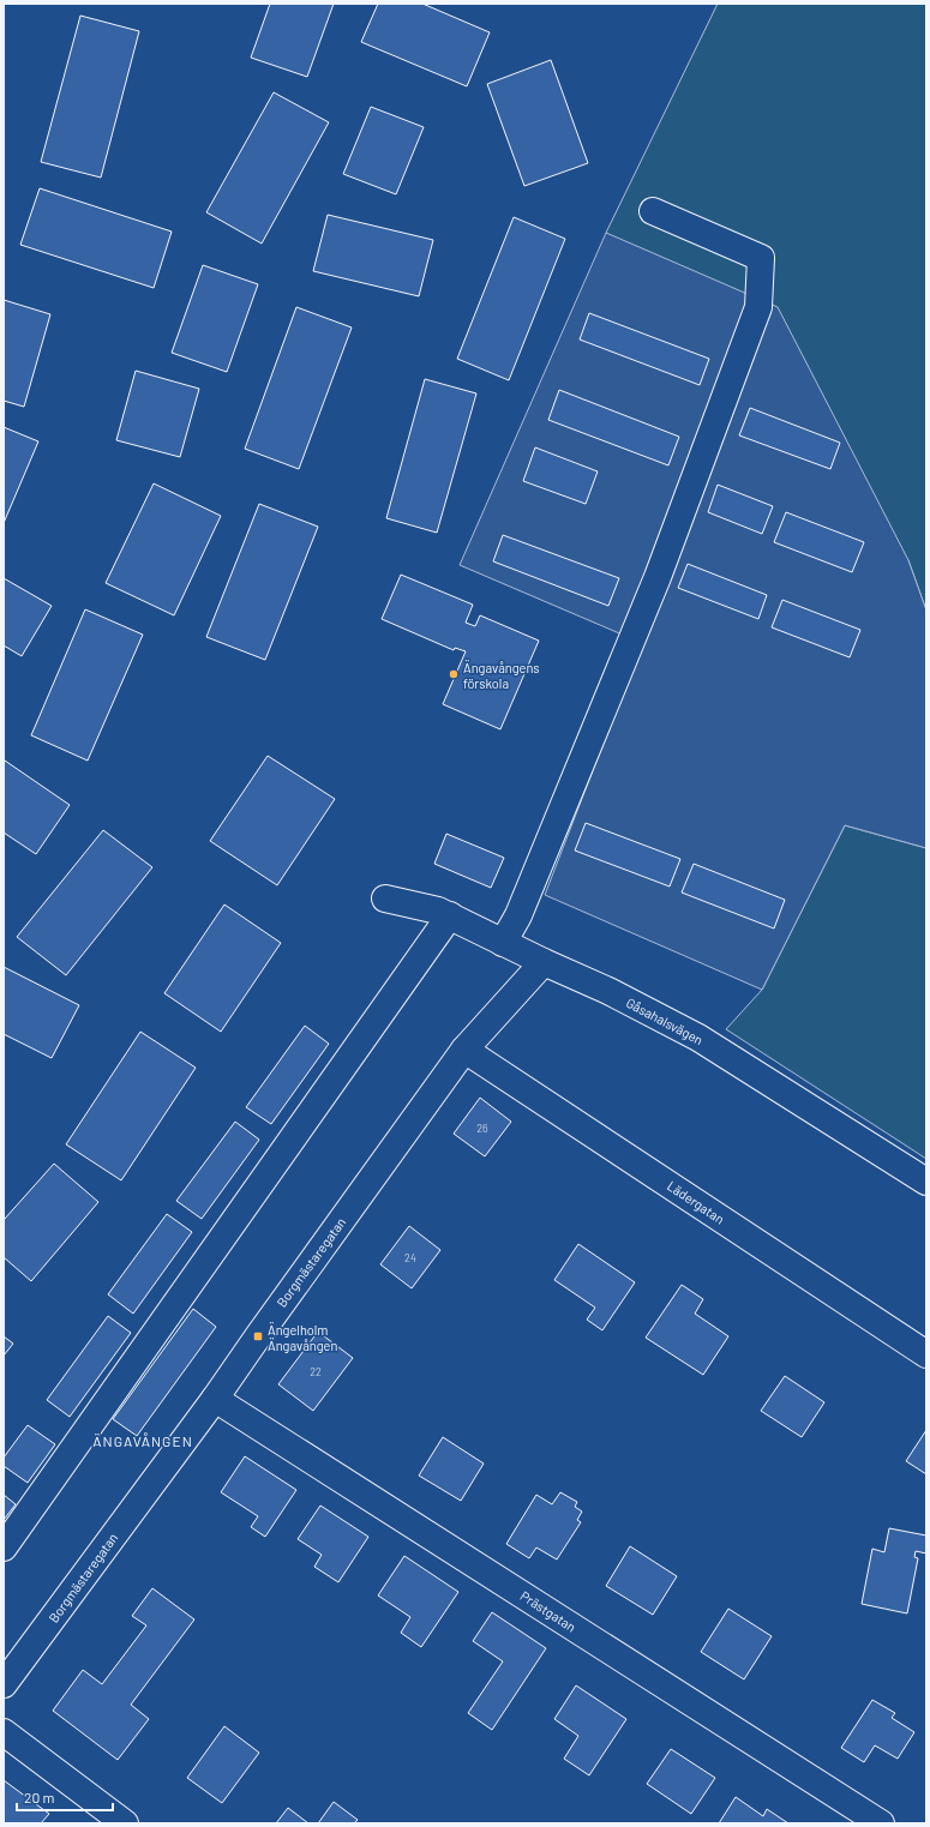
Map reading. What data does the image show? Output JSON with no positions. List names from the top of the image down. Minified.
{"streets":{"street":["Gåsahalsvägen","Lädergatan","Borgmästaregatan","Prästgatan"]},"crossings":[["Gåsahalsvägen","Borgmästaregatan"],["Lädergatan","Borgmästaregatan"],["Borgmästaregatan","Prästgatan"]],"districts":["ÄNGAVÅNGEN"],"places":{"other":["Ängavångens förskola"],"transit":["Ängelholm Ängavången"]},"house_numbers":["26","24","22"],"scale_bar":"20 m"}
